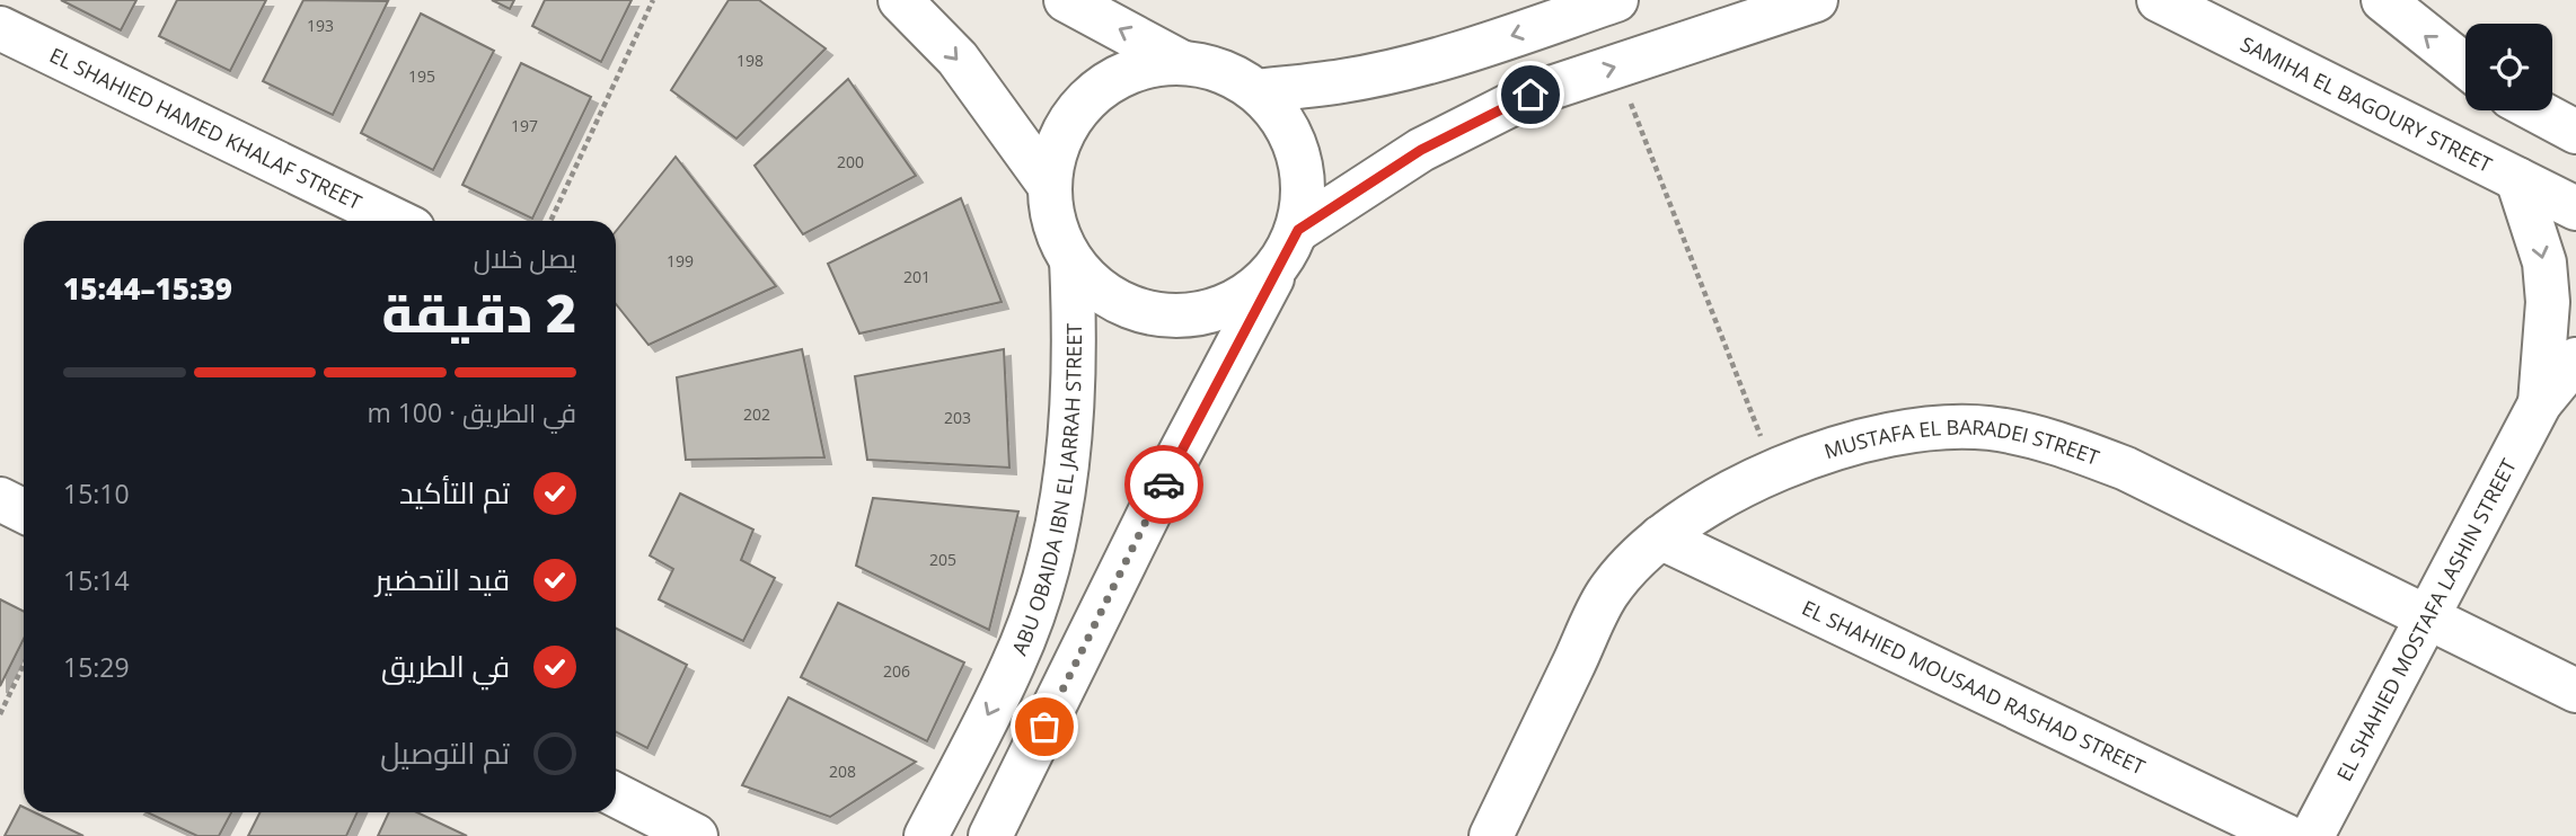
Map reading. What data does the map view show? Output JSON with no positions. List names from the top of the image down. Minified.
{"streets":{"street":["SAMIHA EL BAGOURY STREET","EL SHAHIED HAMED KHALAF STREET","MUSTAFA EL BARADEI STREET","ABU OBAIDA IBN EL JARRAH STREET","EL SHAHIED MOSTAFA LASHIN STREET","EL SHAHIED MOUSAAD RASHAD STREET"]},"crossings":[["SAMIHA EL BAGOURY STREET","EL SHAHIED MOSTAFA LASHIN STREET"],["MUSTAFA EL BARADEI STREET","EL SHAHIED MOSTAFA LASHIN STREET"],["MUSTAFA EL BARADEI STREET","EL SHAHIED MOUSAAD RASHAD STREET"]],"house_numbers":["193","198","195","197","200","199","201","202","203","205","206","208"],"page":{"heading":["2 دقيقة","يصل خلال","15:39–15:44"],"bar":"في الطريق · 100 m","list":[["تم التأكيد","15:10"],["قيد التحضير","15:14"],["في الطريق","15:29"],"تم التوصيل"]}}
